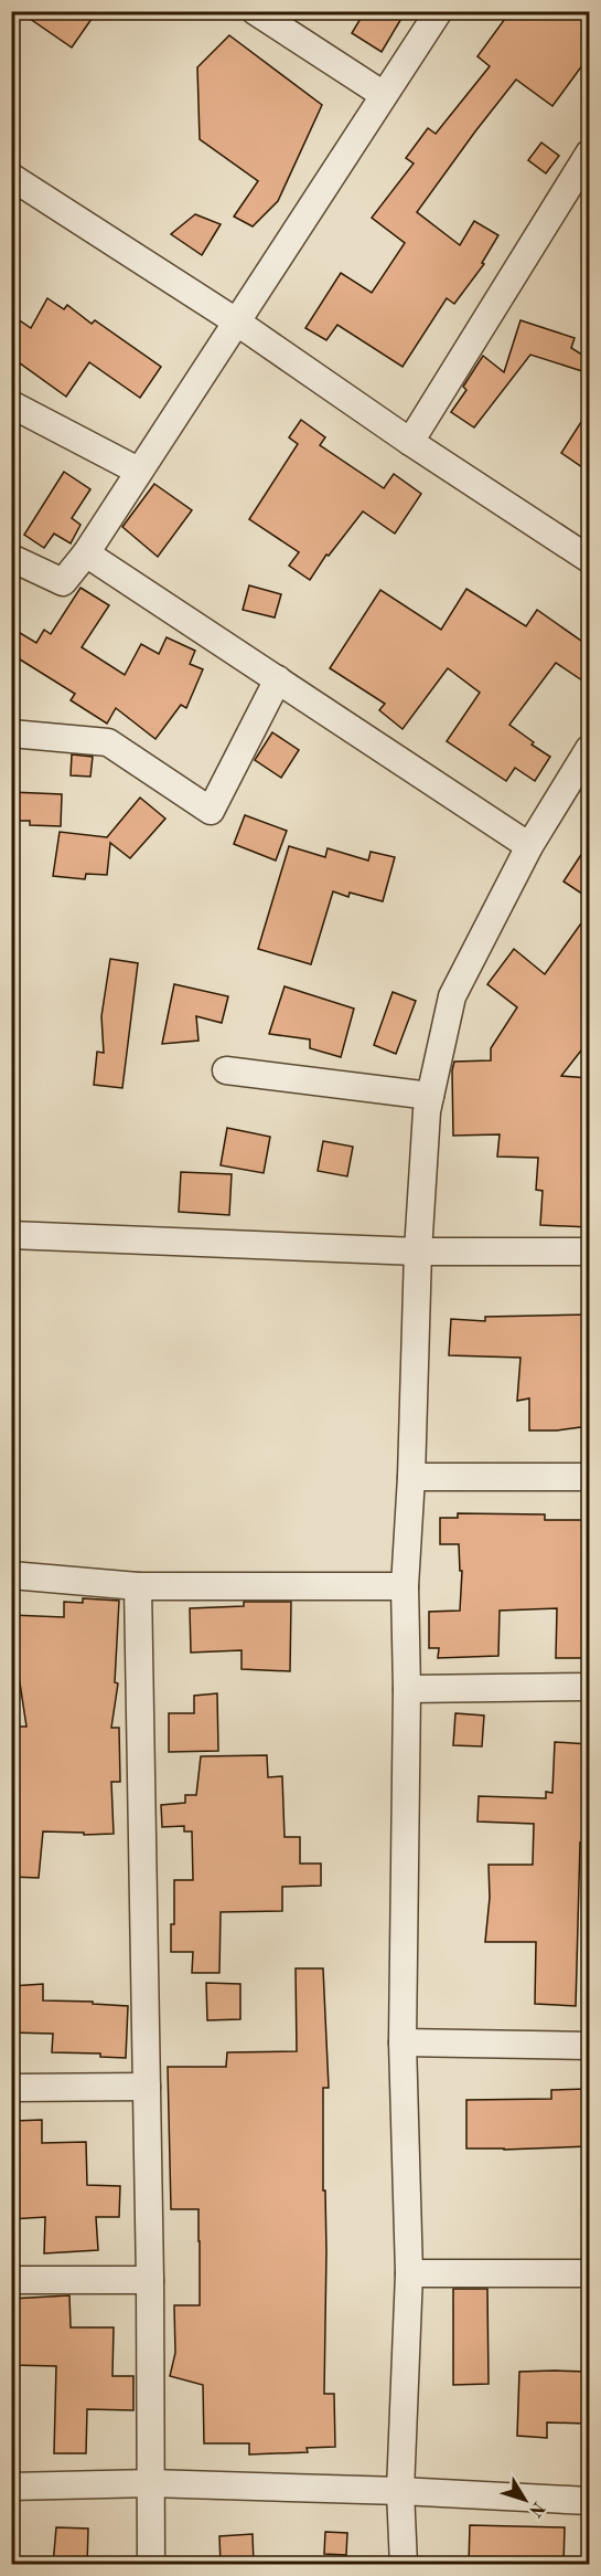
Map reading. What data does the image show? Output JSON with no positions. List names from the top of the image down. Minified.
{"north":"bottom right"}
